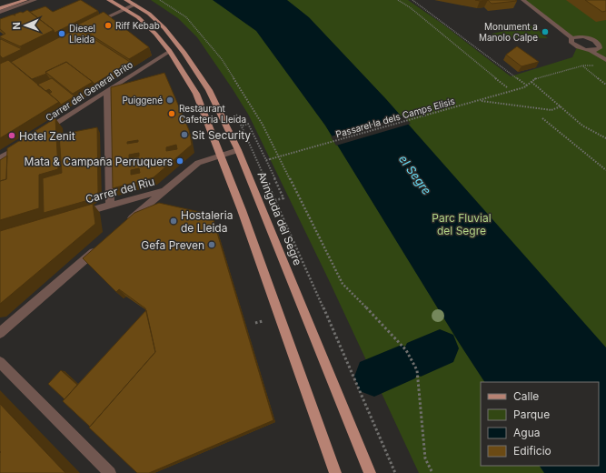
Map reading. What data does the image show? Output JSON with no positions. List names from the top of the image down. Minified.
{"streets":{"main road":["Avinguda del Segre"],"street":["Carrer del General Brito","Carrer del Riu"],"path":["Passarel·la dels Camps Elisis"]},"water":["el Segre"],"parks":["Parc Fluvial del Segre"],"places":["Riff Kebab","Monument a Manolo Calpe","Diesel Lleida","Puiggené","Restaurant Cafeteria Lleida","Sit Security","Hotel Zenit","Mata & Campaña Perruquers","Hostaleria de Lleida","Gefa Preven"],"legend":["Calle","Parque","Agua","Edificio"],"north":"left"}
